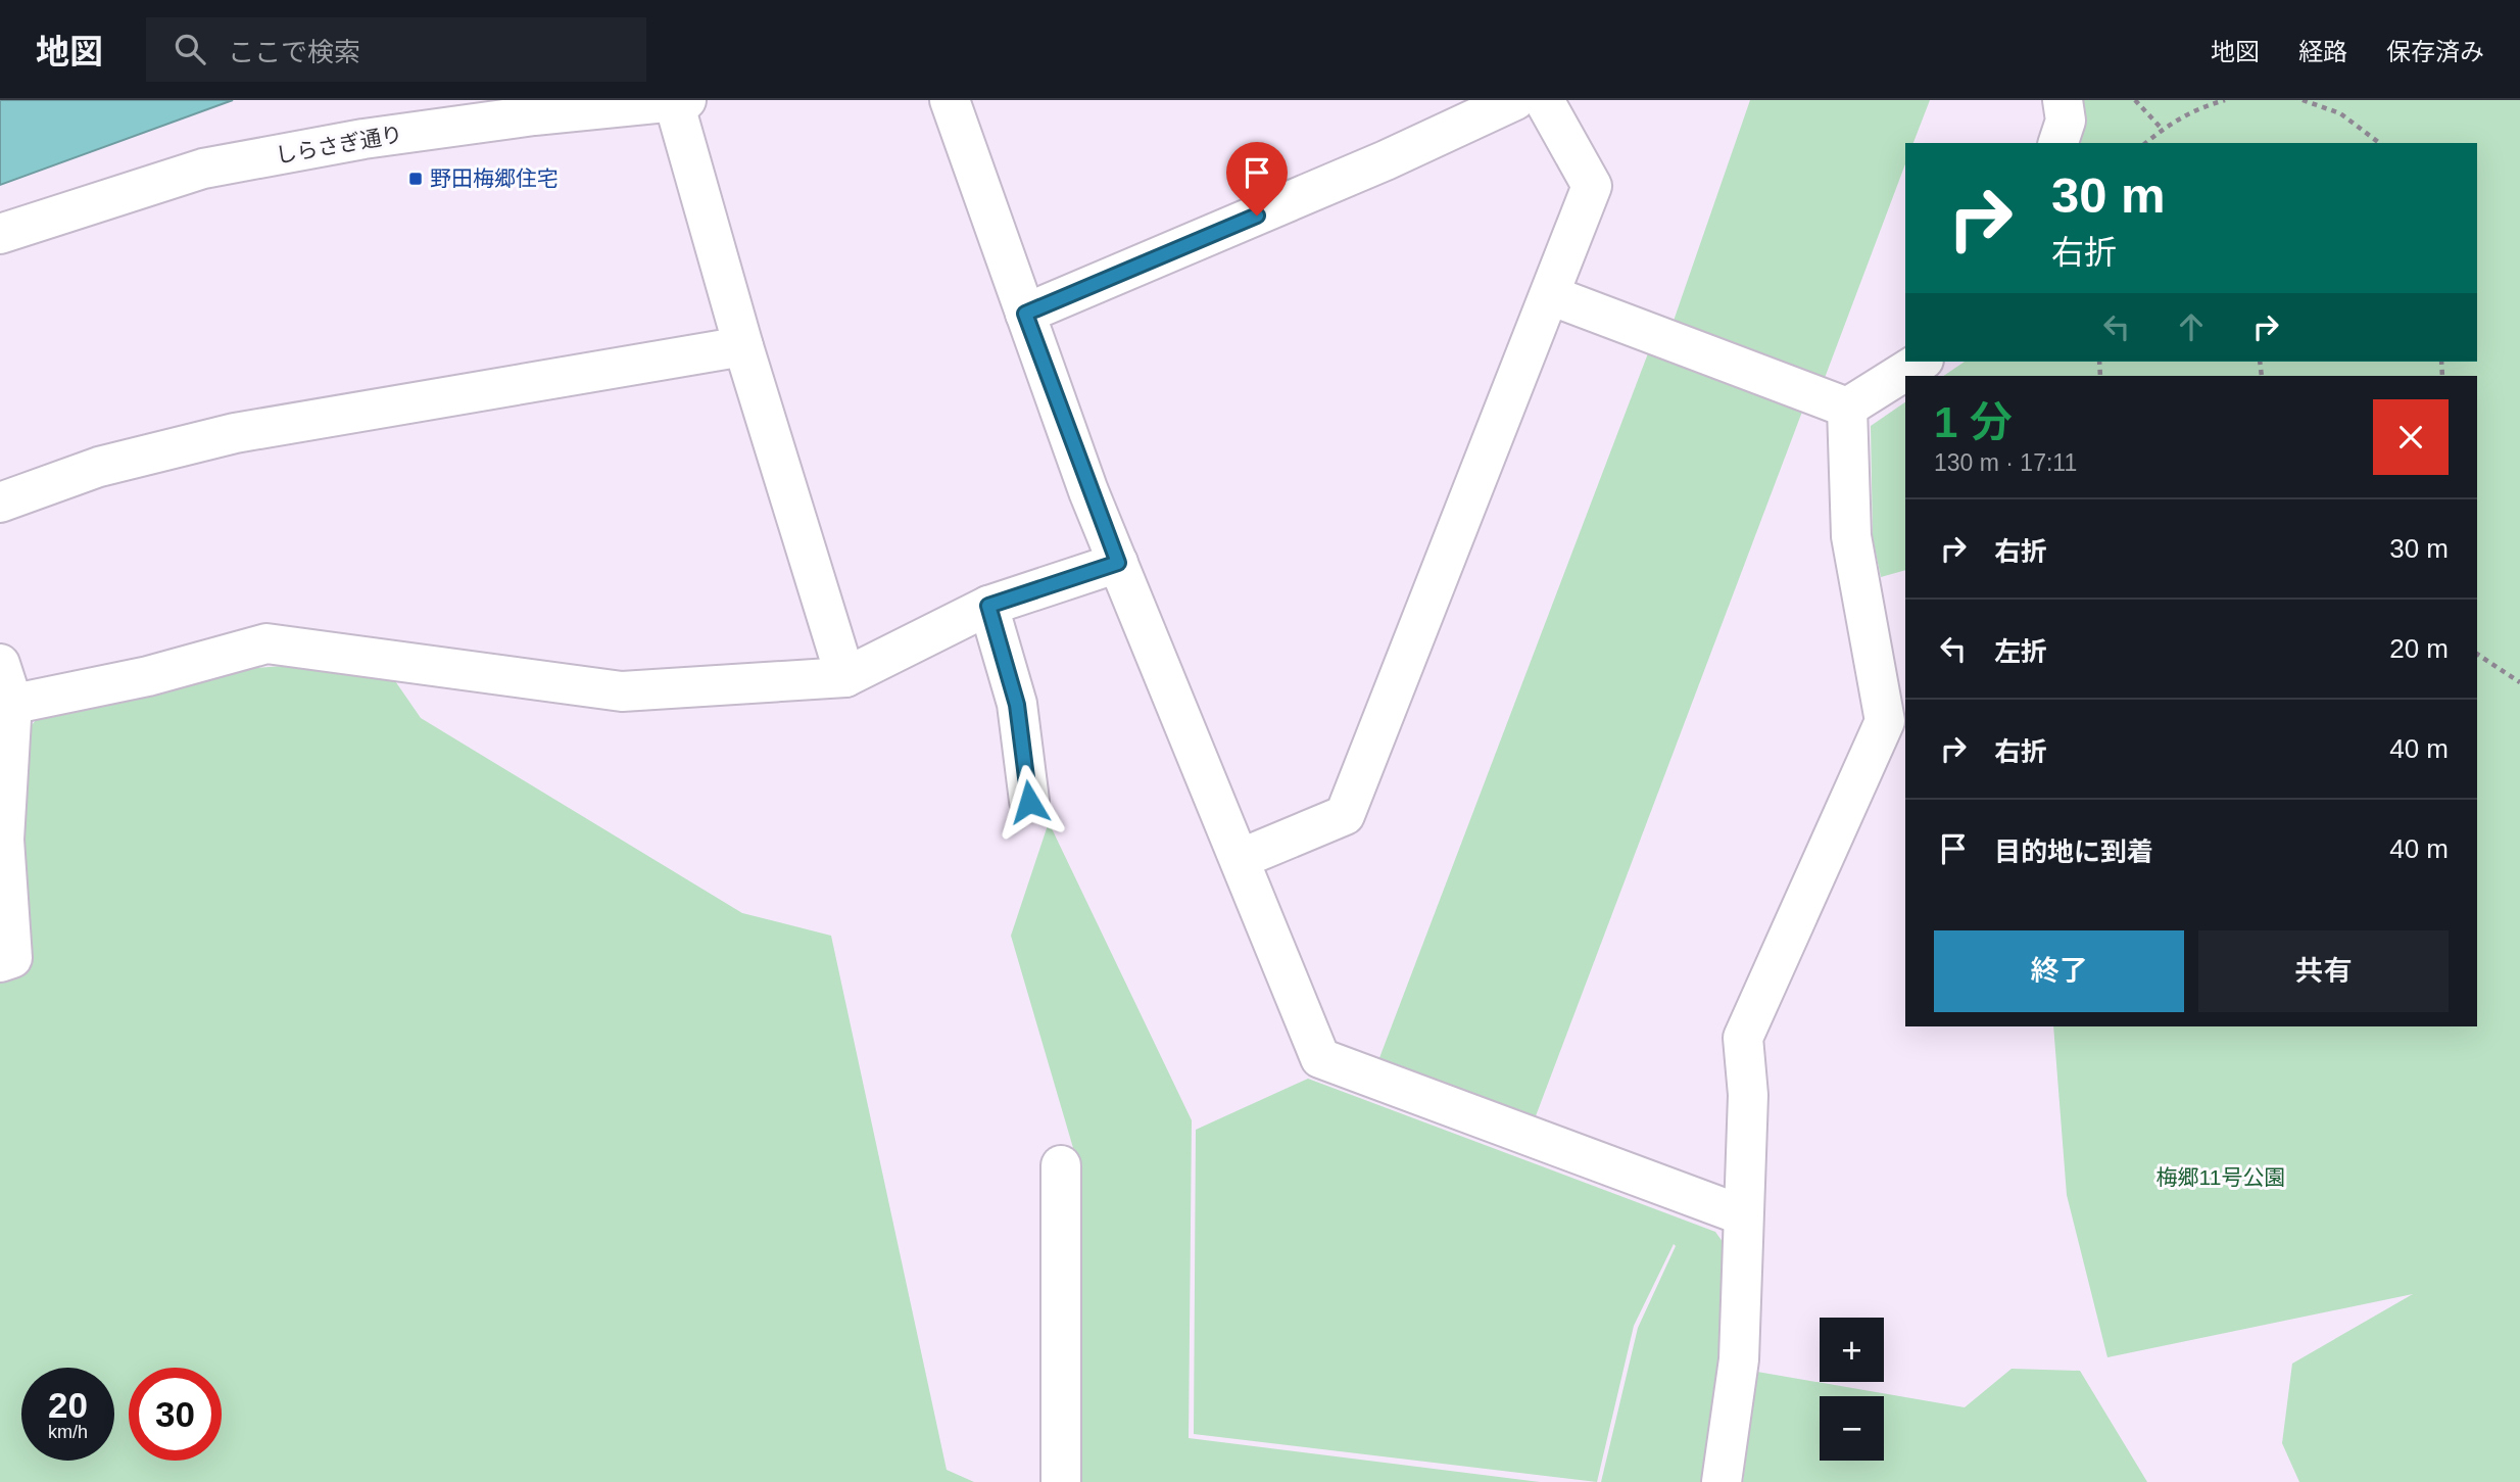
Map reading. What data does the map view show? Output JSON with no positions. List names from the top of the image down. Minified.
{"streets":{"street":["しらさぎ通り"]},"parks":["梅郷11号公園"],"places":{"transit":["野田梅郷住宅"]},"page":{"header":"地図","search":"ここで検索","nav":["地図","経路","保存済み"],"turn":["30 m","右折"],"heading":["1 分","130 m · 17:11"],"list":[{"name":"右折","value":"30 m"},{"name":"左折","value":"20 m"},{"name":"右折","value":"40 m"},{"name":"目的地に到着","value":"40 m"}],"buttons":["終了","共有"],"map_buttons":["+","−"],"speed":"20 km/h","limit":"30"}}
